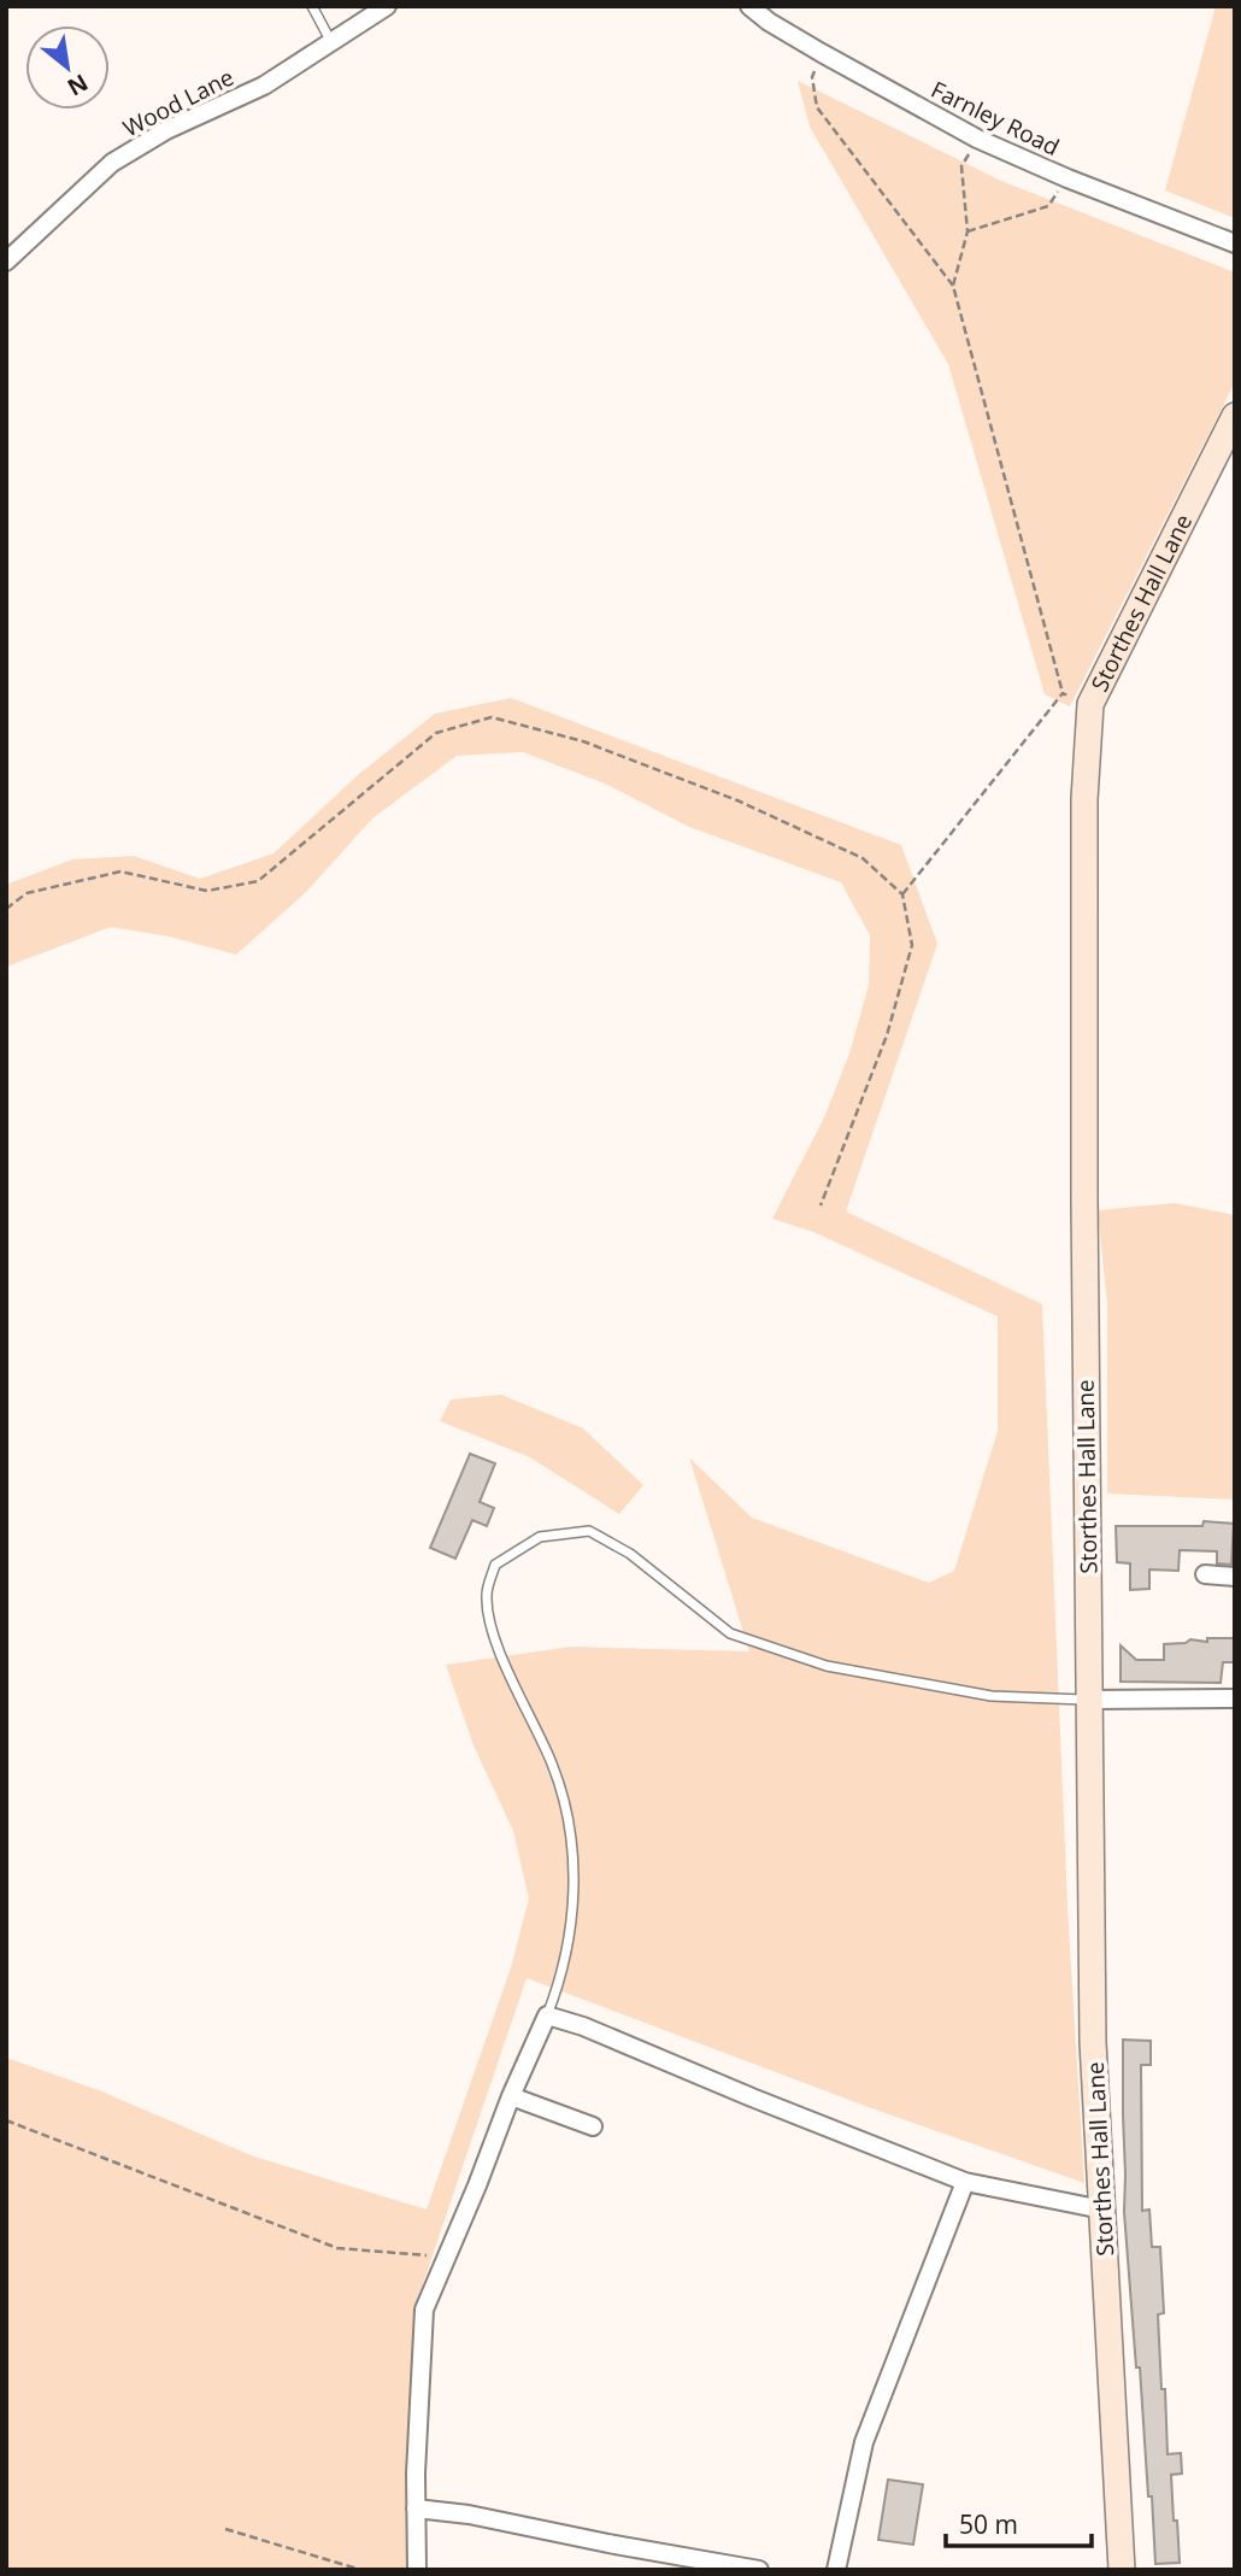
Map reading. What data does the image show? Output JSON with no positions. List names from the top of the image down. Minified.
{"streets":{"street":["Wood Lane","Farnley Road","Storthes Hall Lane"]},"scale_bar":"50 m","north":"bottom right"}
